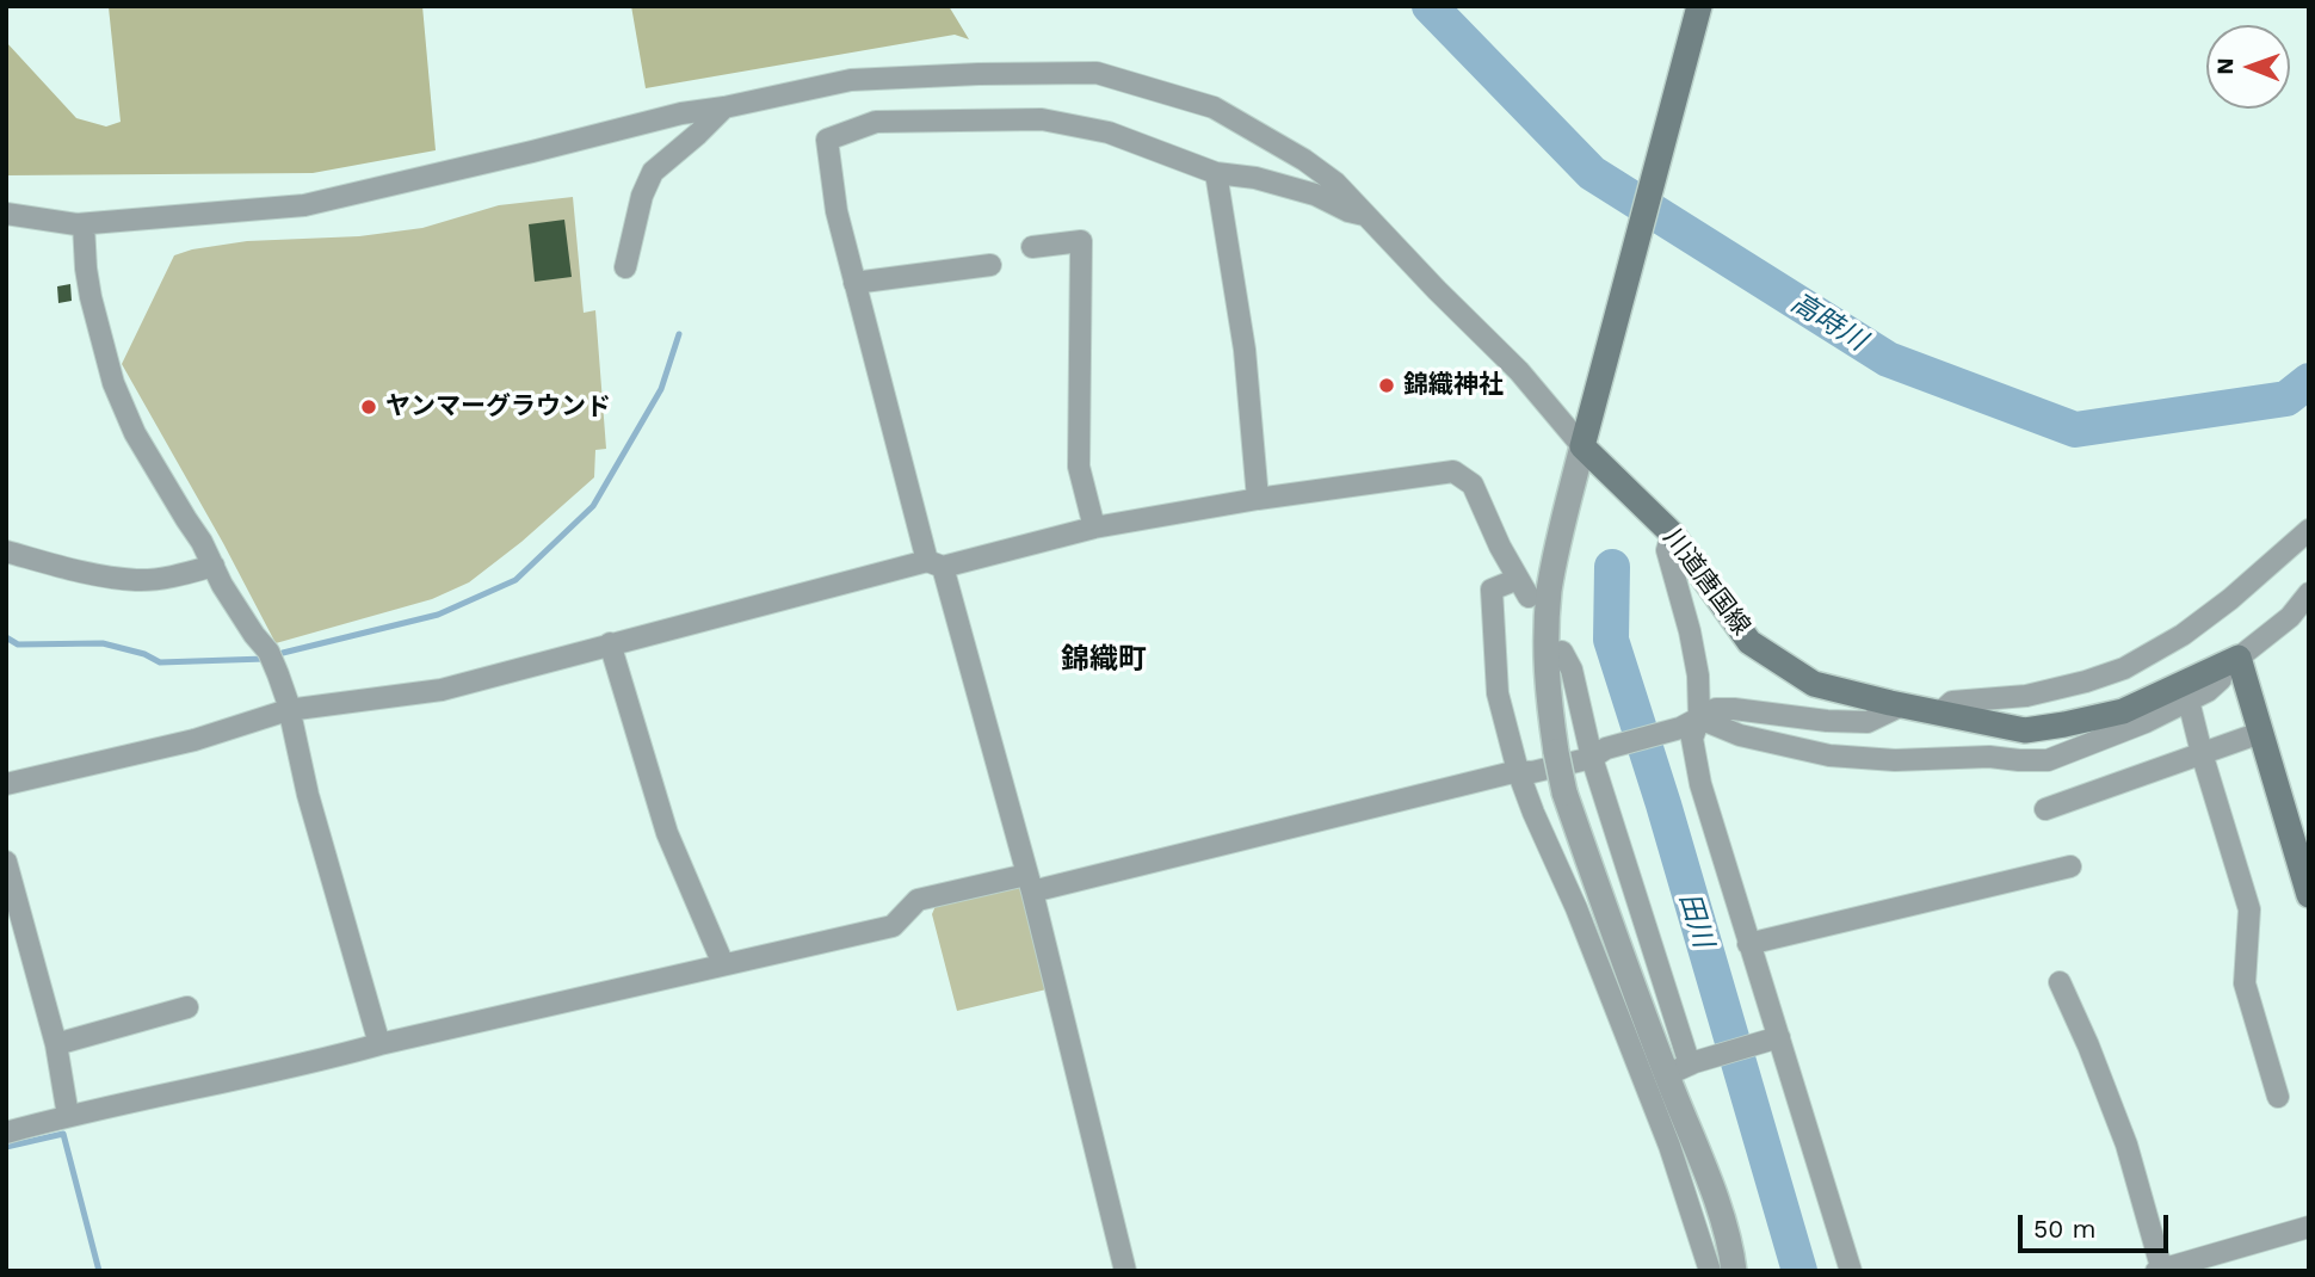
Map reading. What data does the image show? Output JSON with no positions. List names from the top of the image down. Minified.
{"streets":{"main road":["川道唐国線"]},"districts":["錦織町"],"water":["高時川","田川"],"places":["錦織神社","ヤンマーグラウンド"],"scale_bar":"50 m","north":"left"}
